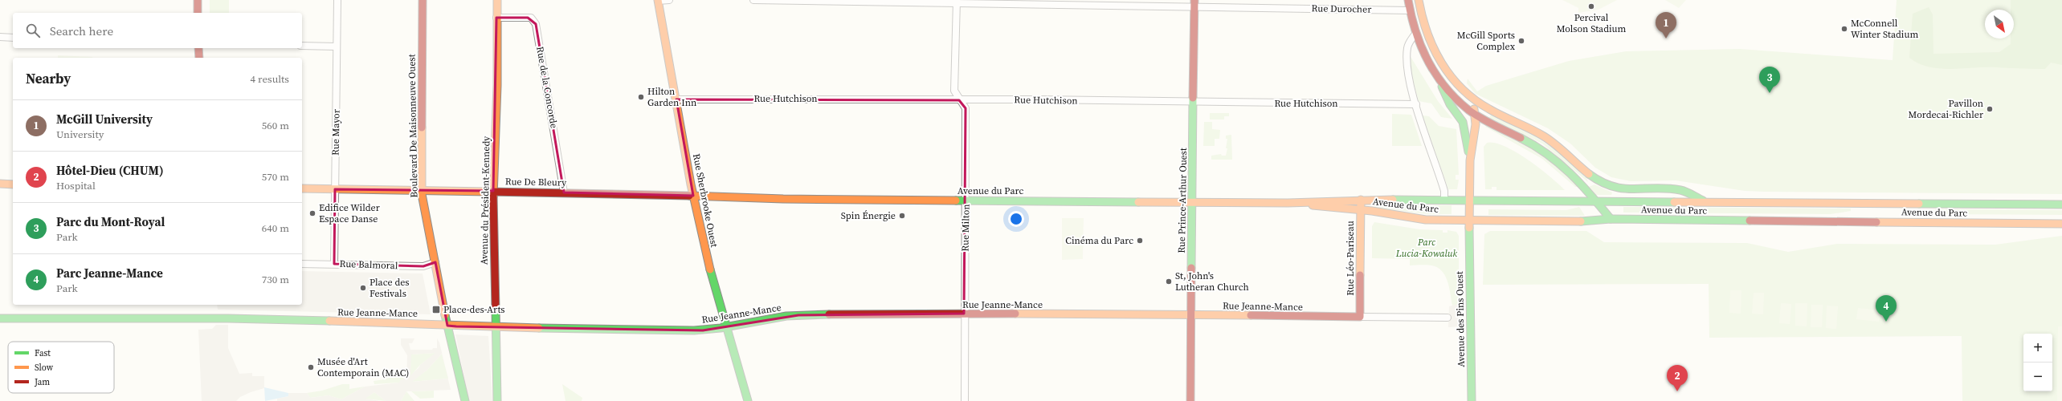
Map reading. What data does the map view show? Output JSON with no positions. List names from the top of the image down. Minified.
{"streets":{"main road":["Boulevard De Maisonneuve Ouest","Rue De Bleury","Avenue du Parc","Avenue du Président-Kennedy","Rue Sherbrooke Ouest","Rue Prince-Arthur Ouest","Rue Léo-Pariseau","Rue Jeanne-Mance","Avenue des Pins Ouest"],"street":["Rue Durocher","Rue de la Concorde","Rue Hutchison","Rue Mayor","Rue Milton","Rue Balmoral"]},"crossings":[["Rue Durocher","Rue Prince-Arthur Ouest"],["Rue Durocher","Rue Milton"],["Rue Durocher","Avenue des Pins Ouest"],["Rue de la Concorde","Rue De Bleury"],["Rue de la Concorde","Avenue du Président-Kennedy"],["Rue Hutchison","Rue Sherbrooke Ouest"],["Rue Hutchison","Rue Prince-Arthur Ouest"],["Rue Hutchison","Rue Milton"],["Boulevard De Maisonneuve Ouest","Rue De Bleury"],["Boulevard De Maisonneuve Ouest","Rue Balmoral"],["Boulevard De Maisonneuve Ouest","Rue Jeanne-Mance"],["Rue Mayor","Rue De Bleury"],["Rue Mayor","Rue Balmoral"],["Rue De Bleury","Avenue du Parc"],["Rue De Bleury","Avenue du Président-Kennedy"],["Rue De Bleury","Rue Sherbrooke Ouest"],["Avenue du Parc","Rue Sherbrooke Ouest"],["Avenue du Parc","Rue Prince-Arthur Ouest"],["Avenue du Parc","Rue Milton"],["Avenue du Parc","Rue Léo-Pariseau"],["Avenue du Parc","Avenue des Pins Ouest"],["Avenue du Président-Kennedy","Rue Jeanne-Mance"],["Rue Sherbrooke Ouest","Rue Jeanne-Mance"],["Rue Prince-Arthur Ouest","Rue Jeanne-Mance"],["Rue Milton","Rue Jeanne-Mance"],["Rue Léo-Pariseau","Rue Jeanne-Mance"]],"parks":["Parc Lucia-Kowaluk"],"places":{"other":["Percival Molson Stadium","McConnell Winter Stadium","McGill Sports Complex","Hilton Garden Inn","Pavillon Mordecai-Richler","Edifice Wilder Espace Danse","Spin Énergie","Cinéma du Parc","St, John's Lutheran Church","Place des Festivals","Musée d'Art Contemporain (MAC)"],"transit":["Place-des-Arts"]},"legend":["Fast","Slow","Jam"],"north":"bottom right","page":{"pins":["1","3","4","2"],"search":"Search here","heading":["Nearby","4 results"],"list":[{"mark":"1","name":"McGill University","note":"University","value":"560 m"},{"mark":"2","name":"Hôtel-Dieu (CHUM)","note":"Hospital","value":"570 m"},{"mark":"3","name":"Parc du Mont-Royal","note":"Park","value":"640 m"},{"mark":"4","name":"Parc Jeanne-Mance","note":"Park","value":"730 m"}],"map_buttons":["+","−"]}}
